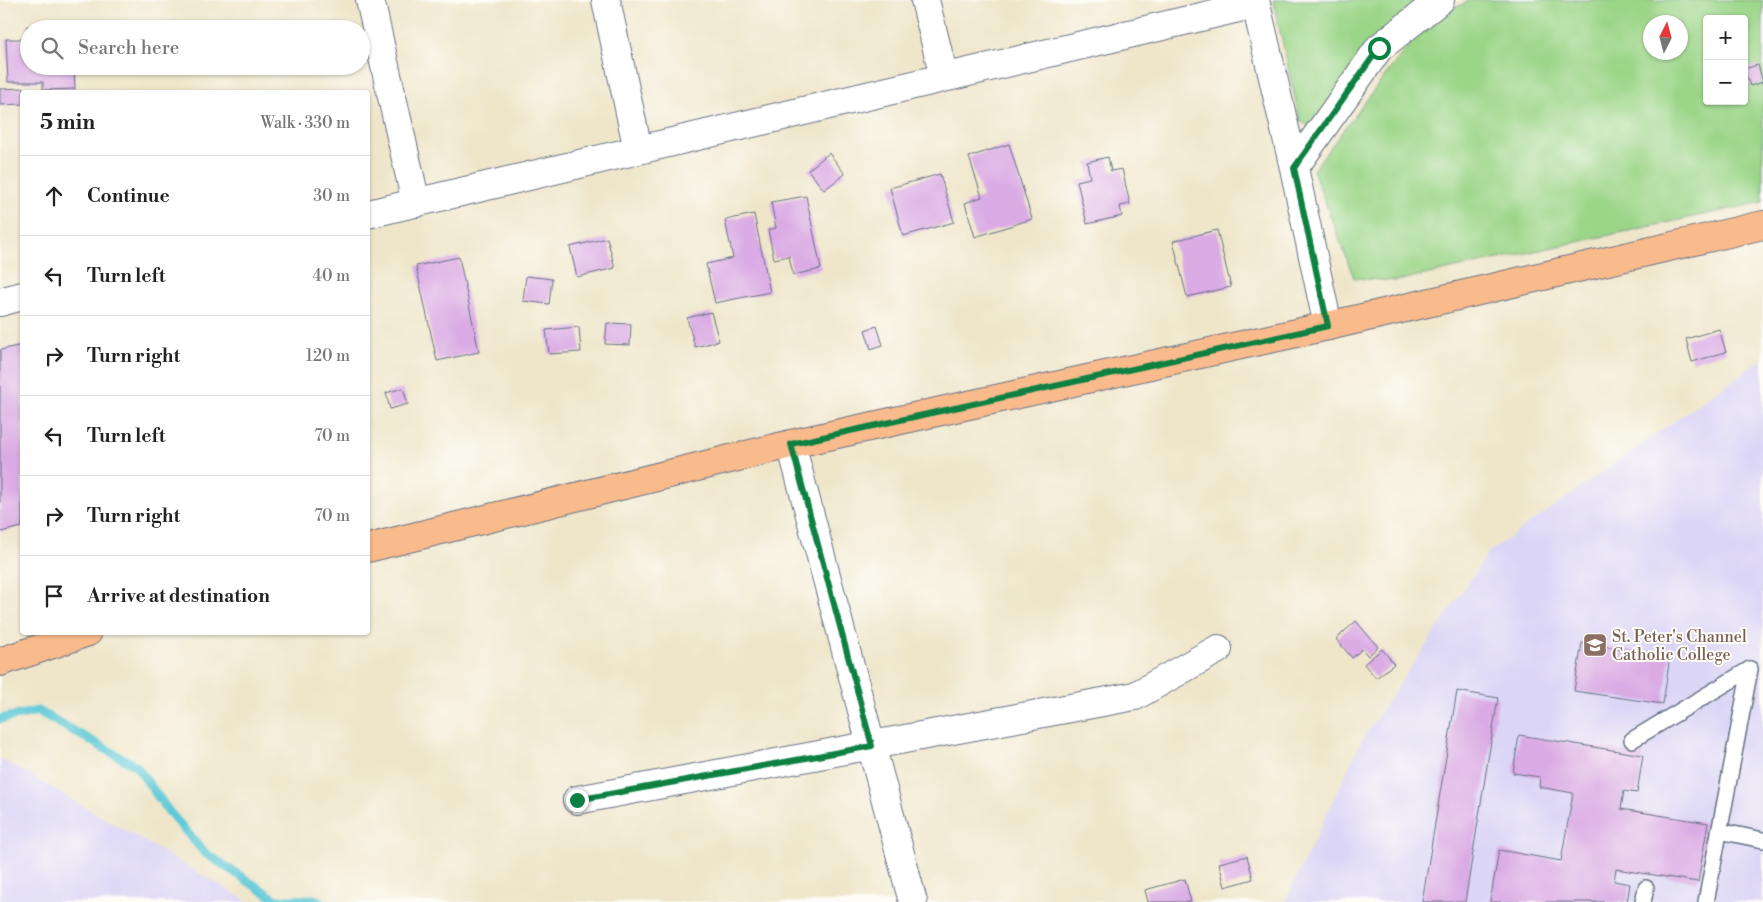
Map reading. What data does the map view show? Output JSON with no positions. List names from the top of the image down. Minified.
{"places":{"school or university":["St. Peter's Channel Catholic College"]},"north":"top","page":{"map_buttons":["+","−"],"search":"Search here","heading":["5 min","Walk · 330 m"],"list":[["Continue","30 m"],["Turn left","40 m"],["Turn right","120 m"],["Turn left","70 m"],["Turn right","70 m"],"Arrive at destination"]}}
